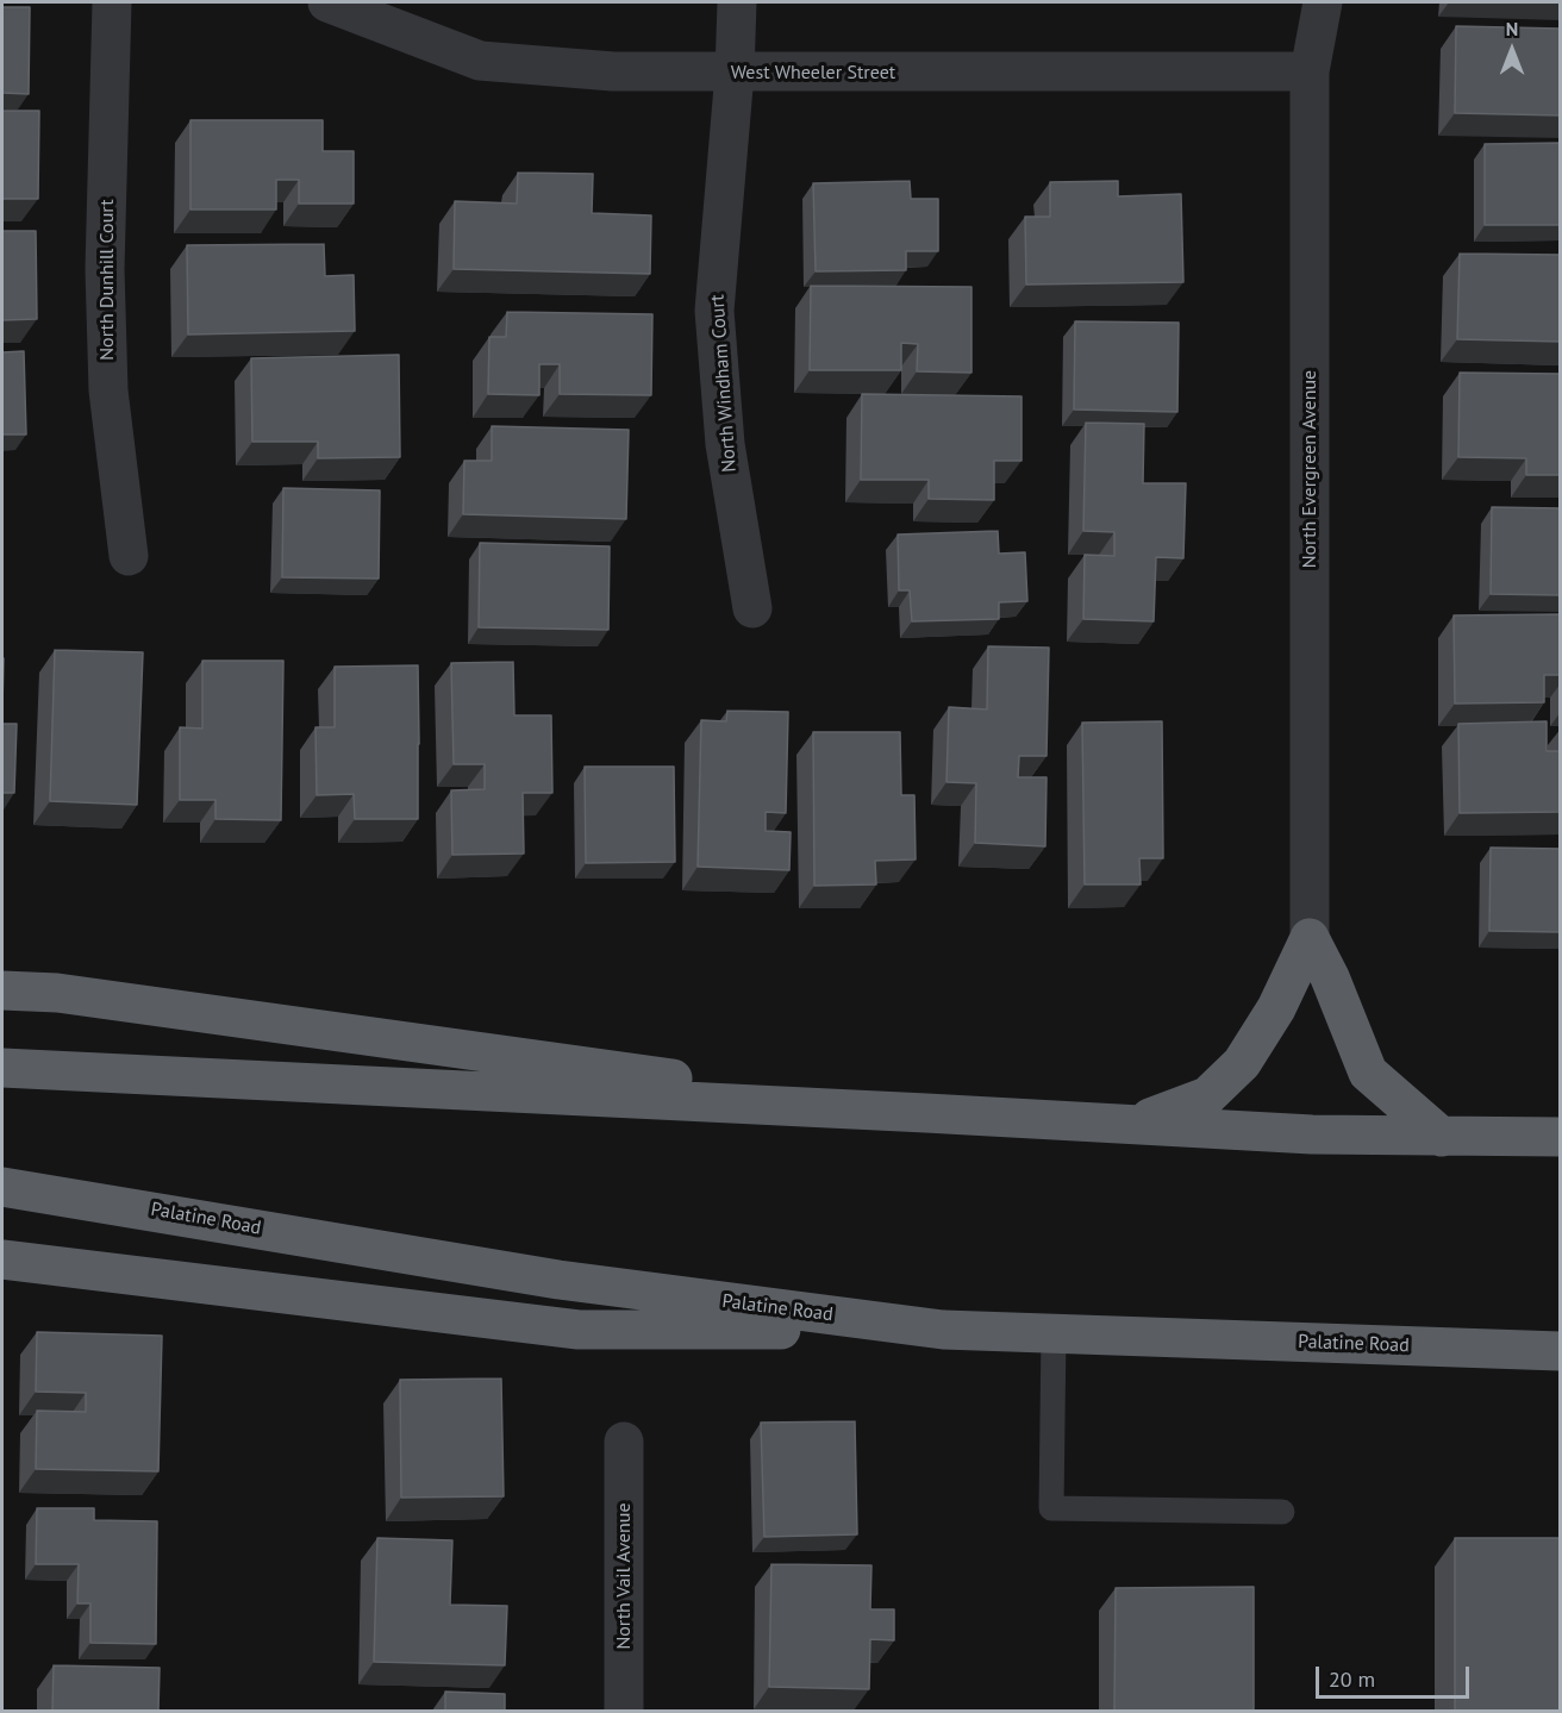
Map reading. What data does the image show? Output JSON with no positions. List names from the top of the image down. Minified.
{"streets":{"highway":["Palatine Road"],"street":["West Wheeler Street","North Dunhill Court","North Windham Court","North Evergreen Avenue","North Vail Avenue"]},"crossings":[["West Wheeler Street","North Windham Court"],["West Wheeler Street","North Evergreen Avenue"]],"scale_bar":"20 m","north":"top"}
